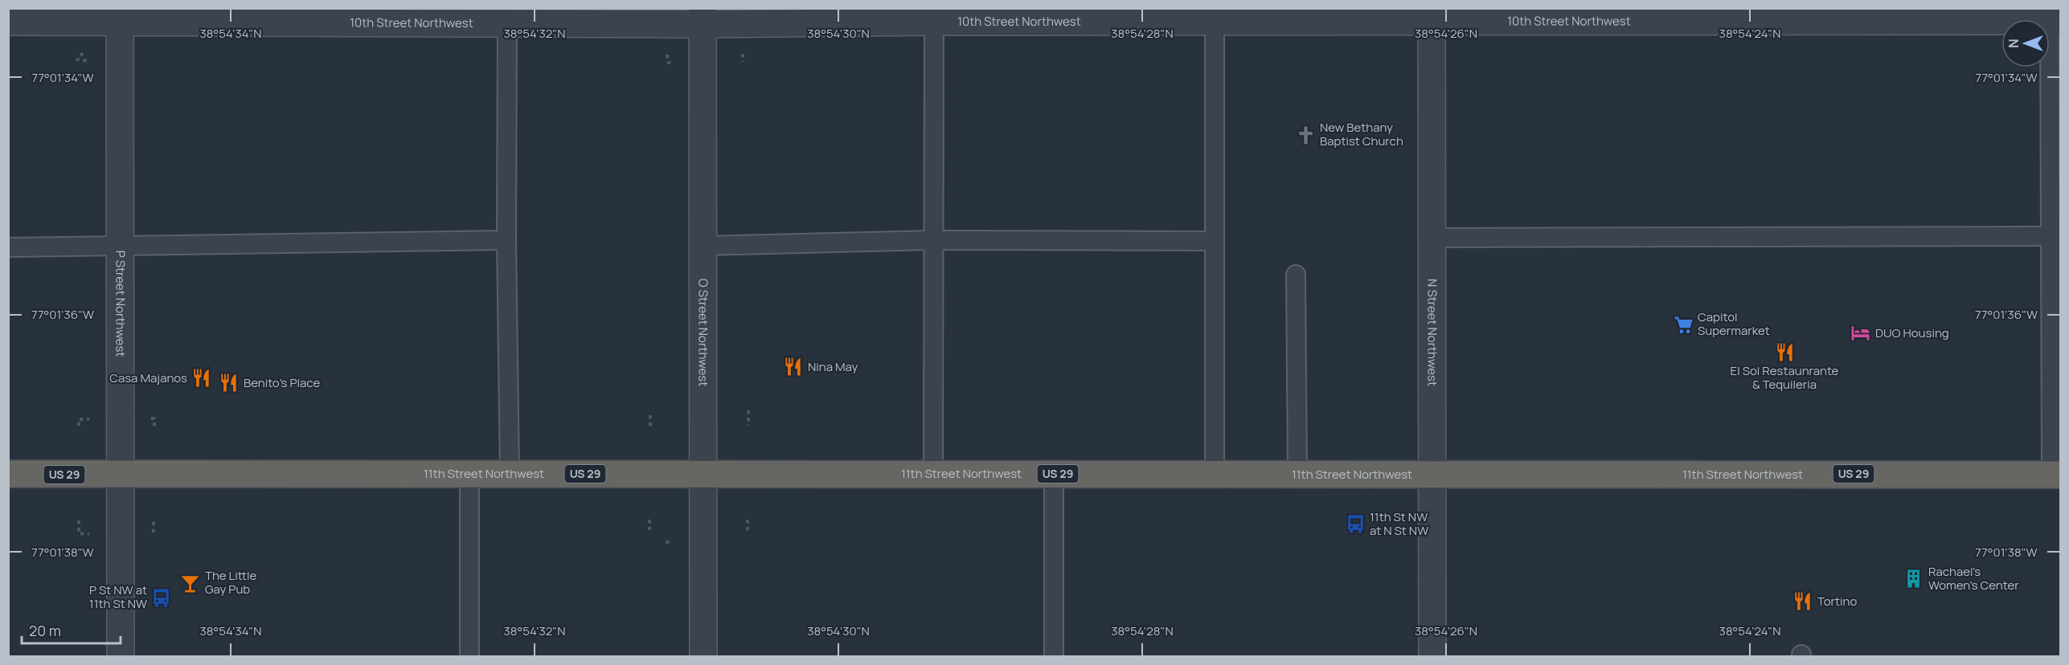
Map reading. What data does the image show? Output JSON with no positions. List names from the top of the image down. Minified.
{"streets":{"highway":["11th Street Northwest","US 29"],"street":["10th Street Northwest","P Street Northwest","O Street Northwest","N Street Northwest"]},"crossings":[["10th Street Northwest","P Street Northwest"],["10th Street Northwest","O Street Northwest"],["10th Street Northwest","N Street Northwest"],["P Street Northwest","11th Street Northwest"],["O Street Northwest","11th Street Northwest"],["N Street Northwest","11th Street Northwest"]],"places":{"church":["New Bethany Baptist Church"],"supermarket":["Capitol Supermarket"],"hotel":["DUO Housing"],"restaurant":["El Sol Restaunrante & Tequileria","Nina May","Casa Majanos","Benito's Place","Tortino"],"bus stop":["11th St NW at N St NW","P St NW at 11th St NW"],"building":["Rachael's Women's Center"],"bar":["The Little Gay Pub"]},"scale_bar":"20 m","north":"left","coordinates":["38°54'34\"N","38°54'32\"N","38°54'30\"N","38°54'28\"N","38°54'26\"N","38°54'24\"N","77°01'34\"W","77°01'36\"W","77°01'38\"W"]}
